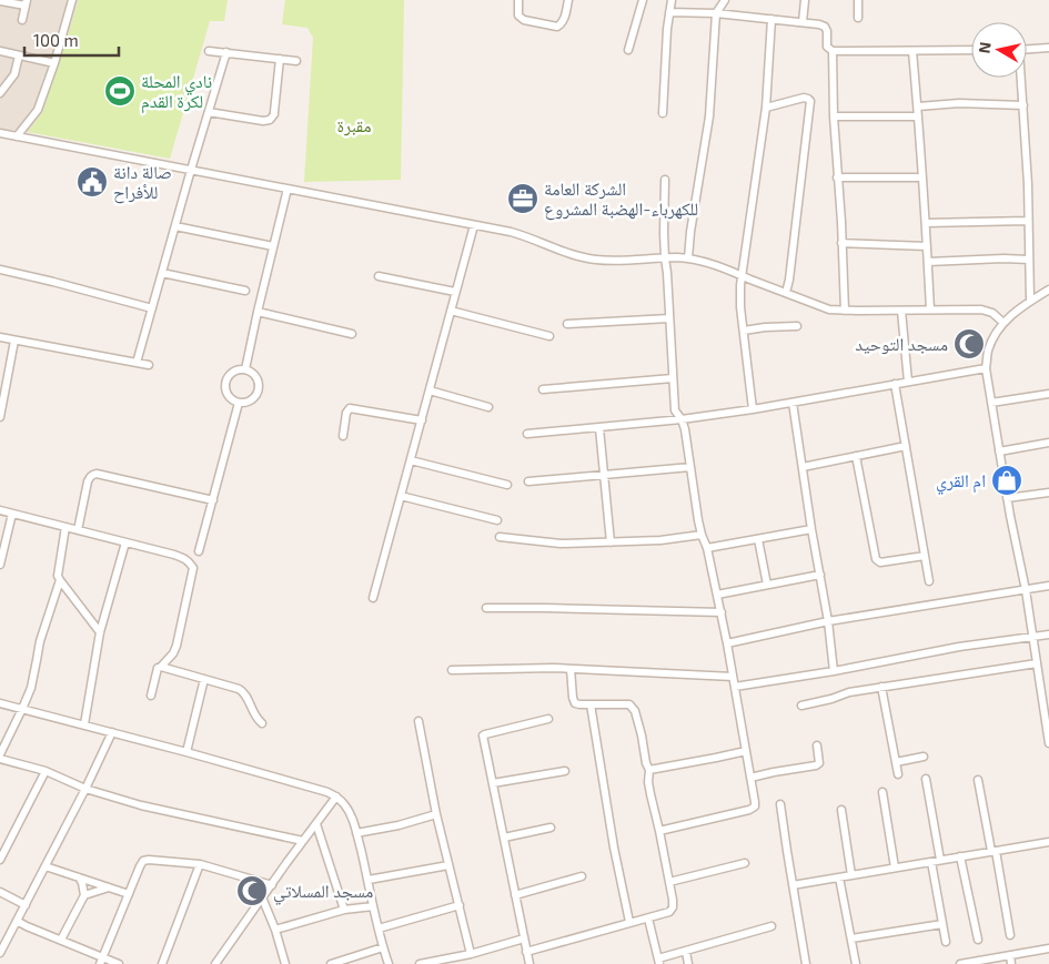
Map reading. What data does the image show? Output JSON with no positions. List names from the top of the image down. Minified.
{"parks":["مقبرة"],"places":{"sports":["نادي المحلة لكرة القدم"],"public building":["صالة دانة للأفراح"],"office":["الشركة العامة للكهرباء-الهضبة المشروع"],"mosque":["مسجد التوحيد","مسجد المسلاتي"],"shop":["ام القري"]},"scale_bar":"100 m","north":"left"}
